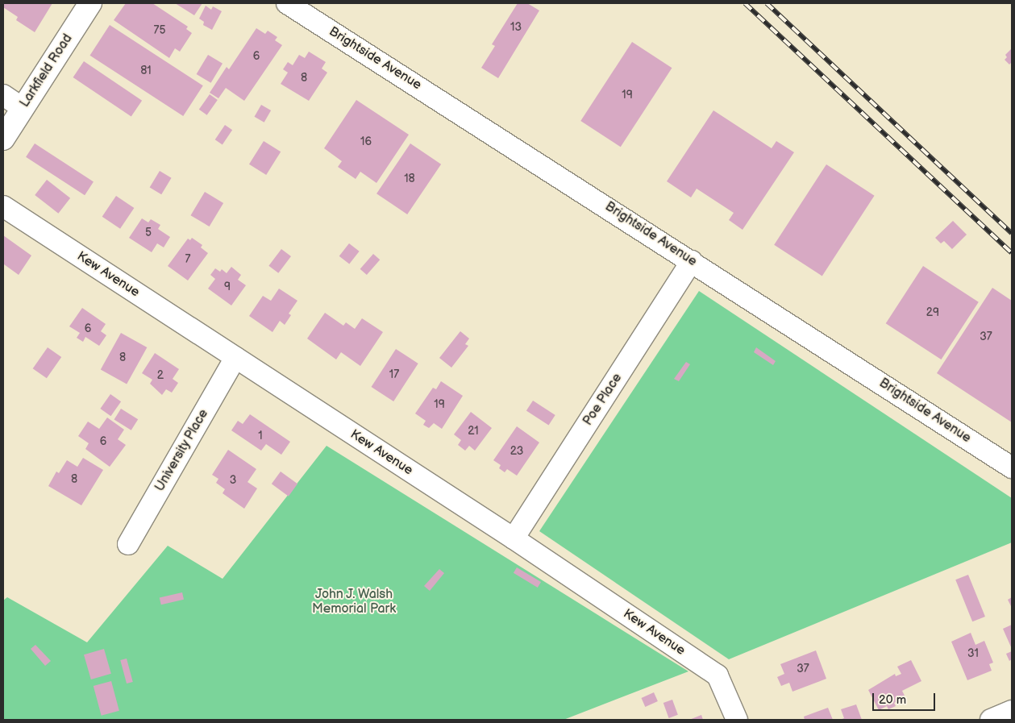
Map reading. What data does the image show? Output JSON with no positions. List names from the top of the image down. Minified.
{"streets":{"main road":["Larkfield Road"],"street":["Brightside Avenue","Kew Avenue","Poe Place","University Place"]},"crossings":[["Brightside Avenue","Poe Place"],["Kew Avenue","Poe Place"],["Kew Avenue","University Place"]],"parks":["John J. Walsh Memorial Park"],"house_numbers":["13","75","6","81","8","19","16","18","5","7","9","29","6","37","8","17","2","19","21","1","6","23","8","3","31","37"],"scale_bar":"20 m"}
